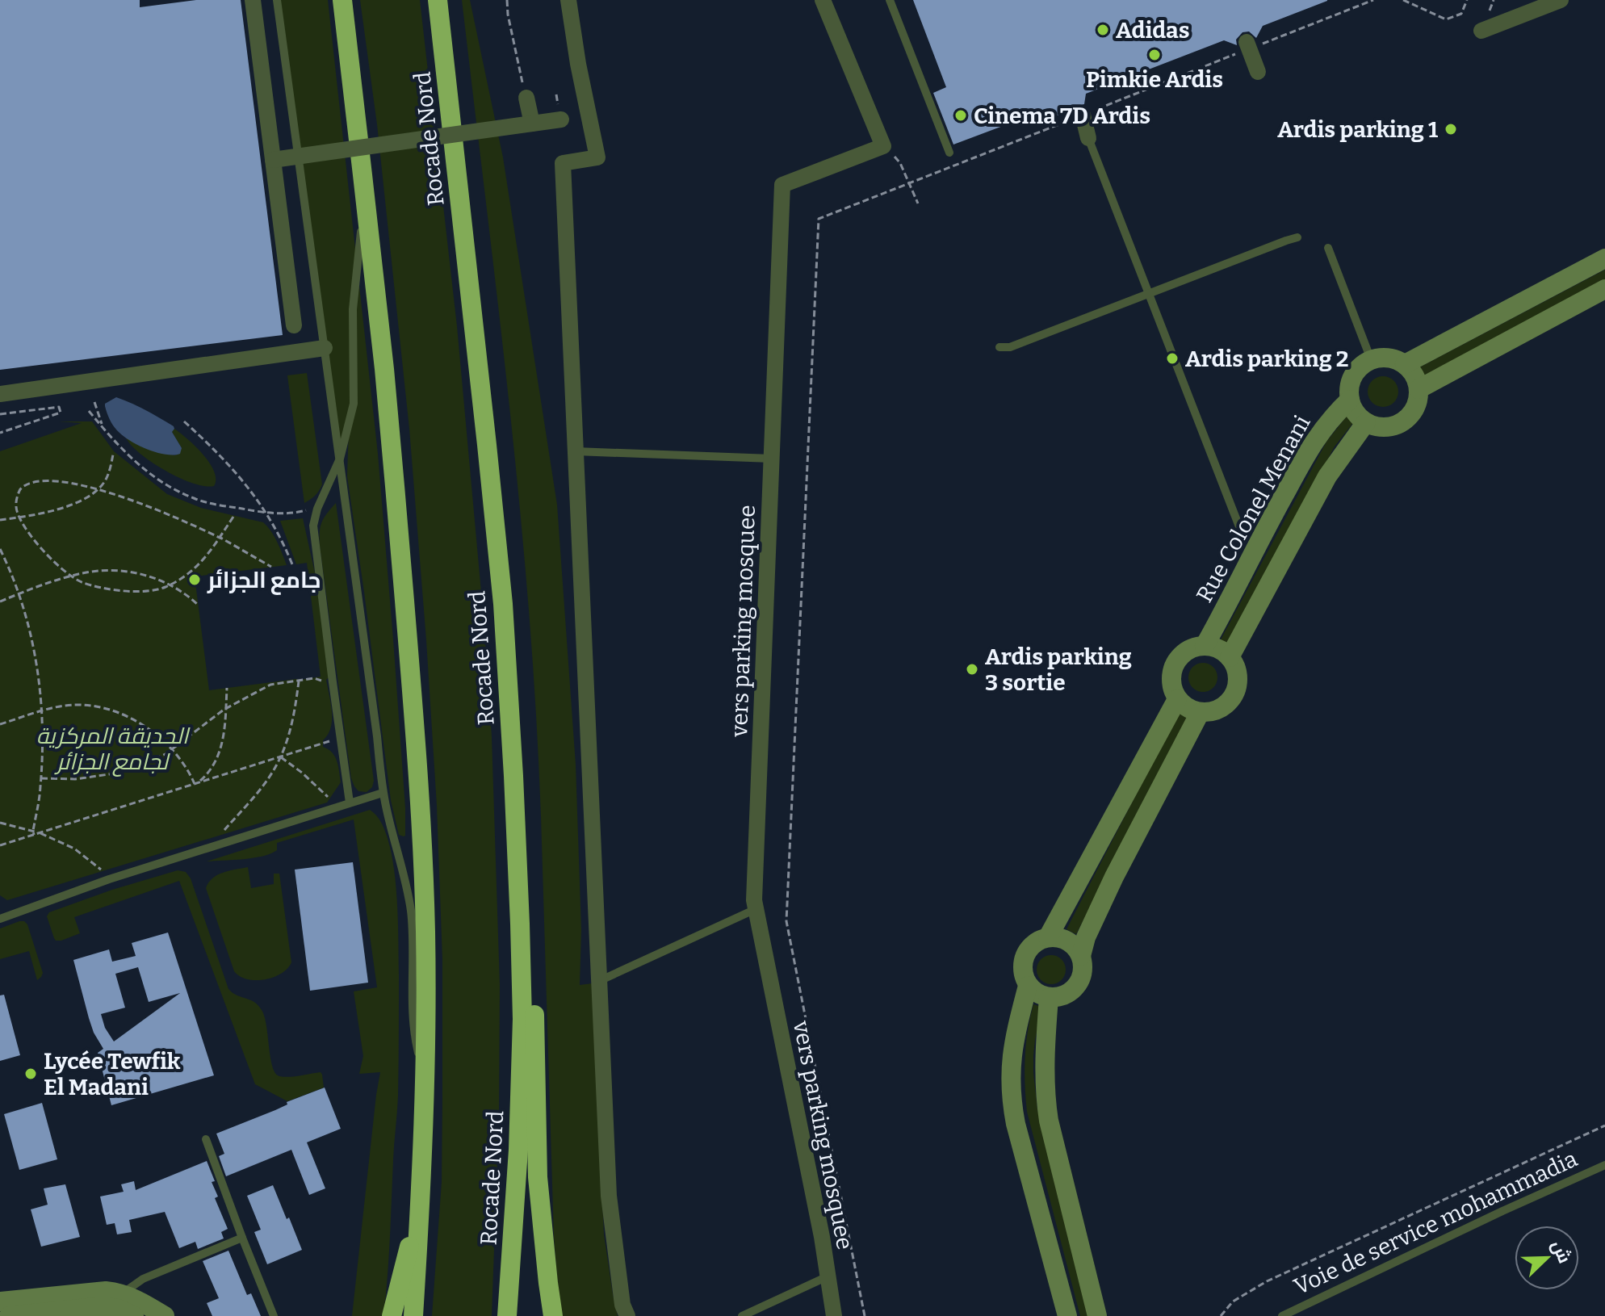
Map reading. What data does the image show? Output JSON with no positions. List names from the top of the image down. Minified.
{"streets":{"highway":["Rocade Nord"],"street":["Rue Colonel Menani","vers parking mosquee"],"lane":["Voie de service mohammadia"]},"parks":["الحديقة المركزية لجامع الجزائر"],"places":["Adidas","Pimkie Ardis","Cinema 7D Ardis","Ardis parking 1","Ardis parking 2","جامع الجزائر","Ardis parking 3 sortie","Lycée Tewfik El Madani"],"north":"top right"}
